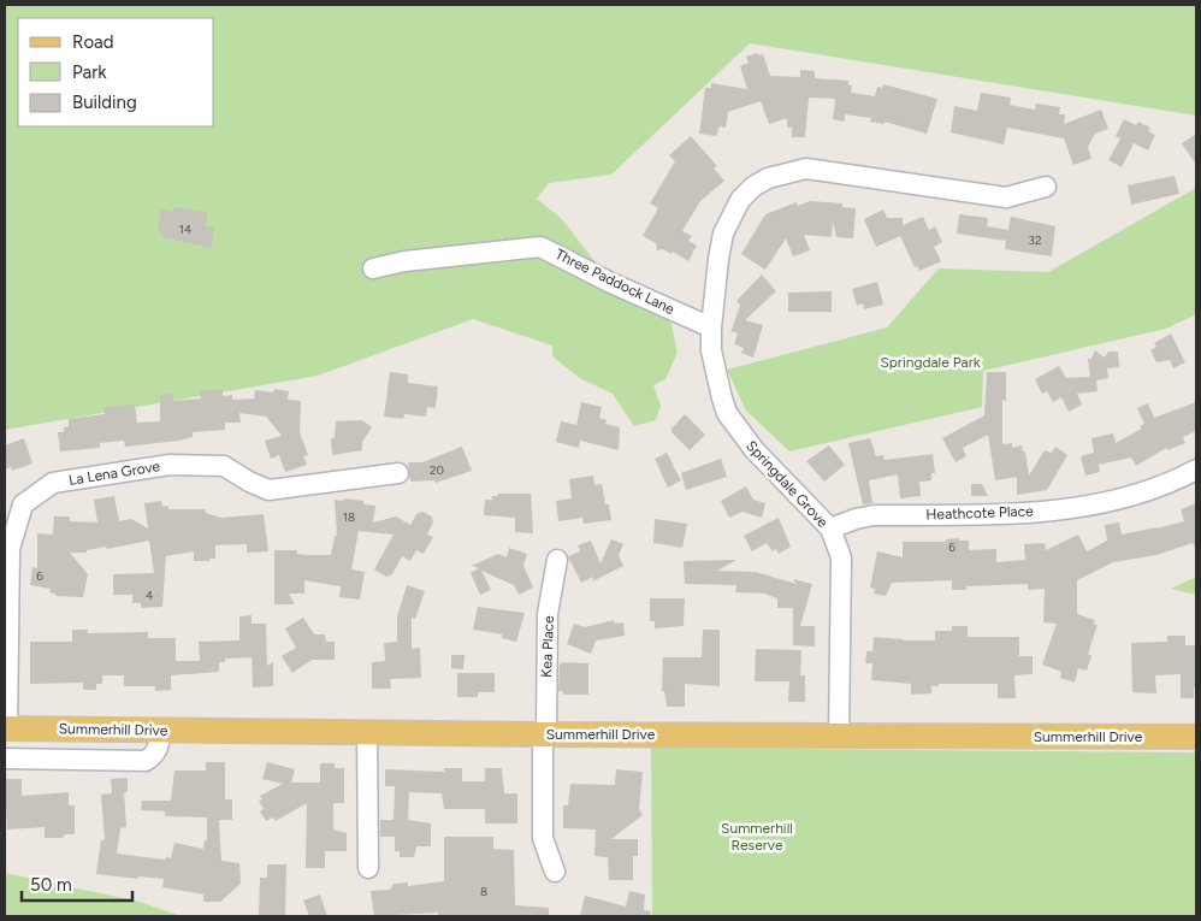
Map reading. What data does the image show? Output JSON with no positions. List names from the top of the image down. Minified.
{"streets":{"main road":["Summerhill Drive"],"street":["Three Paddock Lane","La Lena Grove","Springdale Grove","Heathcote Place","Kea Place"]},"crossings":[["Three Paddock Lane","Springdale Grove"],["La Lena Grove","Summerhill Drive"],["Springdale Grove","Heathcote Place"],["Springdale Grove","Summerhill Drive"],["Kea Place","Summerhill Drive"]],"parks":["Springdale Park","Summerhill Reserve"],"house_numbers":["14","32","20","18","6","6","4","8"],"legend":["Road","Park","Building"],"scale_bar":"50 m"}
